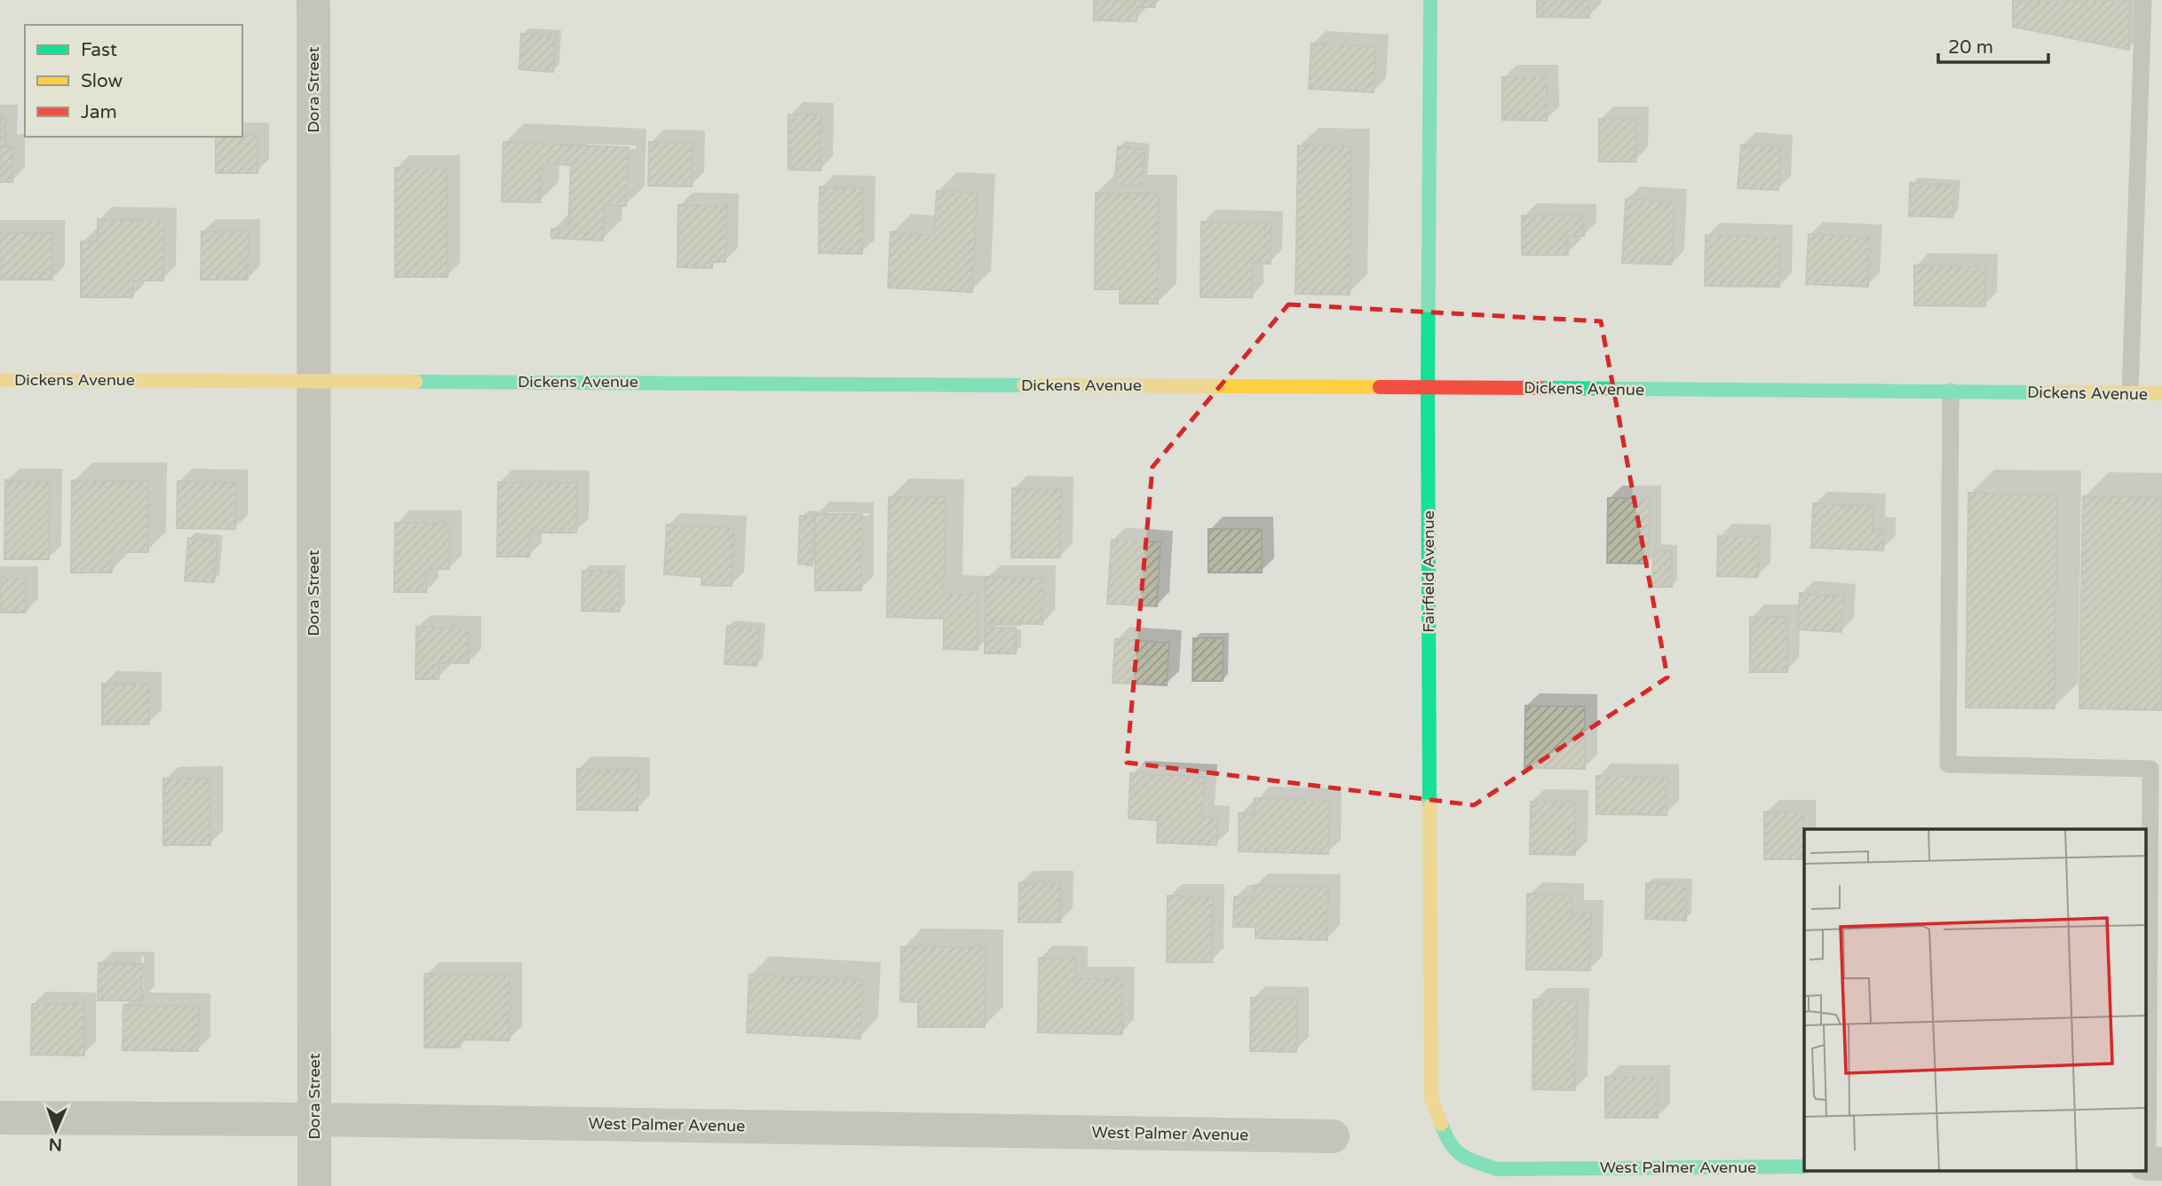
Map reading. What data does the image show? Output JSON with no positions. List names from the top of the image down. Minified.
{"streets":{"street":["Dora Street","Dickens Avenue","Fairfield Avenue","West Palmer Avenue"]},"crossings":[["Dora Street","Dickens Avenue"],["Dora Street","West Palmer Avenue"],["Dickens Avenue","Fairfield Avenue"],["Fairfield Avenue","West Palmer Avenue"]],"legend":["Fast","Slow","Jam"],"scale_bar":"20 m","north":"bottom"}
